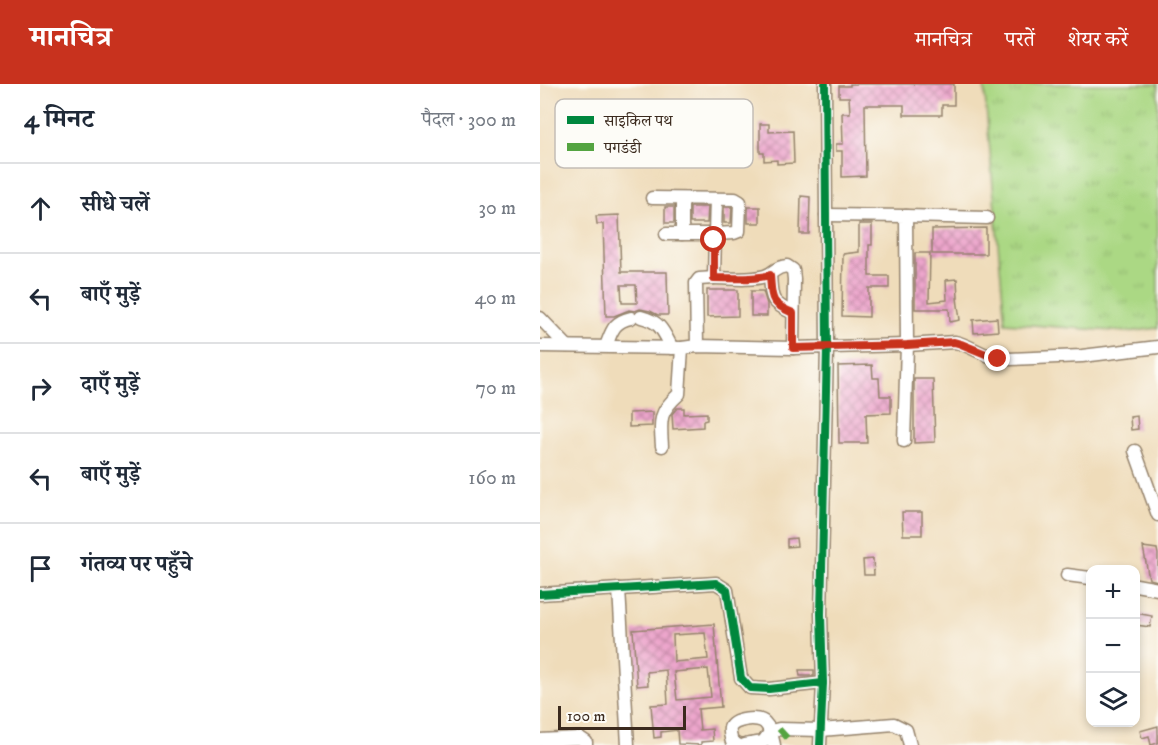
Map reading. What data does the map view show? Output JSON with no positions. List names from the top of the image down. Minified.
{"legend":["साइकिल पथ","पगडंडी"],"scale_bar":"100 m","page":{"header":"मानचित्र","nav":["मानचित्र","परतें","शेयर करें"],"heading":["4 मिनट","पैदल · 300 m"],"list":[["सीधे चलें","30 m"],["बाएँ मुड़ें","40 m"],["दाएँ मुड़ें","70 m"],["बाएँ मुड़ें","160 m"],"गंतव्य पर पहुँचे"],"map_buttons":["+","−"],"scale":"100 m"}}
